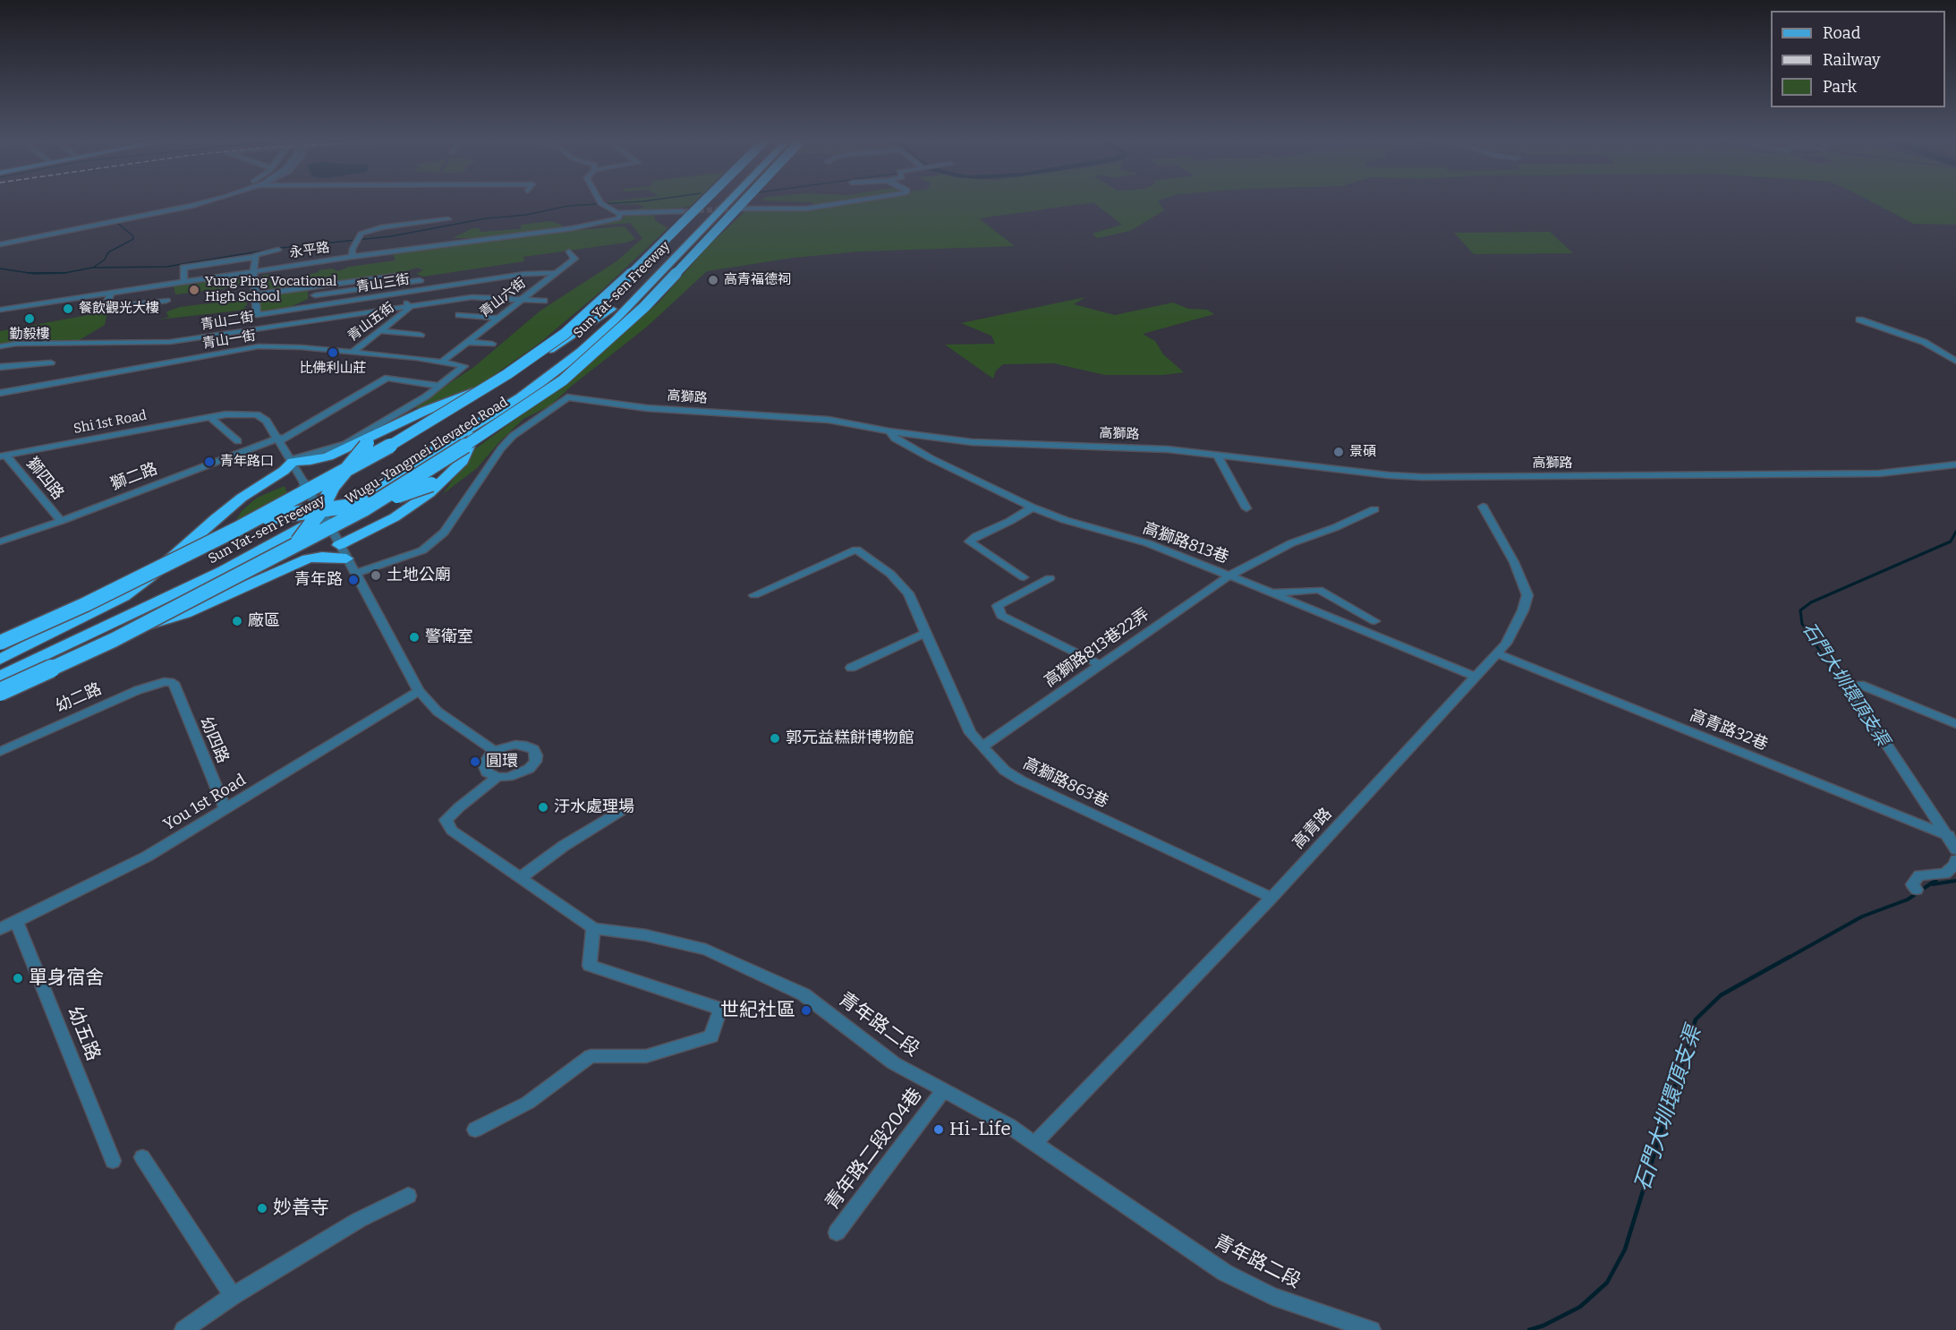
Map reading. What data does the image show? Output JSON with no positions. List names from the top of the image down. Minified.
{"streets":{"highway":["Sun Yat-sen Freeway","Wugu-Yangmei Elevated Road"],"street":["永平路","青山三街","青山六街","青山二街","青山五街","青山一街","高獅路","Shi 1st Road","獅二路","獅四路","高獅路813巷","高獅路813巷22弄","幼二路","高青路32巷","幼四路","高獅路863巷","You 1st Road","高青路","青年路二段","幼五路","青年路二段204巷"]},"crossings":[["永平路","青山三街"],["青山三街","青山六街"],["青山三街","青山五街"],["青山六街","青山二街"],["青山六街","青山一街"],["青山二街","青山五街"],["青山五街","青山一街"],["青山一街","獅二路"],["高獅路","Shi 1st Road"],["高獅路","高獅路813巷"],["Shi 1st Road","獅二路"],["Shi 1st Road","獅四路"],["Shi 1st Road","You 1st Road"],["獅二路","獅四路"],["高獅路813巷","高獅路813巷22弄"],["高獅路813巷","高青路"],["高獅路813巷22弄","高獅路863巷"],["幼二路","幼四路"],["高青路32巷","高青路"],["幼四路","You 1st Road"],["高獅路863巷","高青路"],["You 1st Road","幼五路"],["高青路","青年路二段"],["青年路二段","青年路二段204巷"]],"water":["石門大圳環頂支渠"],"places":["高青福德祠","Yung Ping Vocational High School","餐飲觀光大樓","勤毅樓","比佛利山莊","景碩","青年路口","土地公廟","青年路","廠區","警衛室","郭元益糕餅博物館","圓環","汙水處理場","單身宿舍","世紀社區","Hi-Life","妙善寺"],"legend":["Road","Railway","Park"]}
